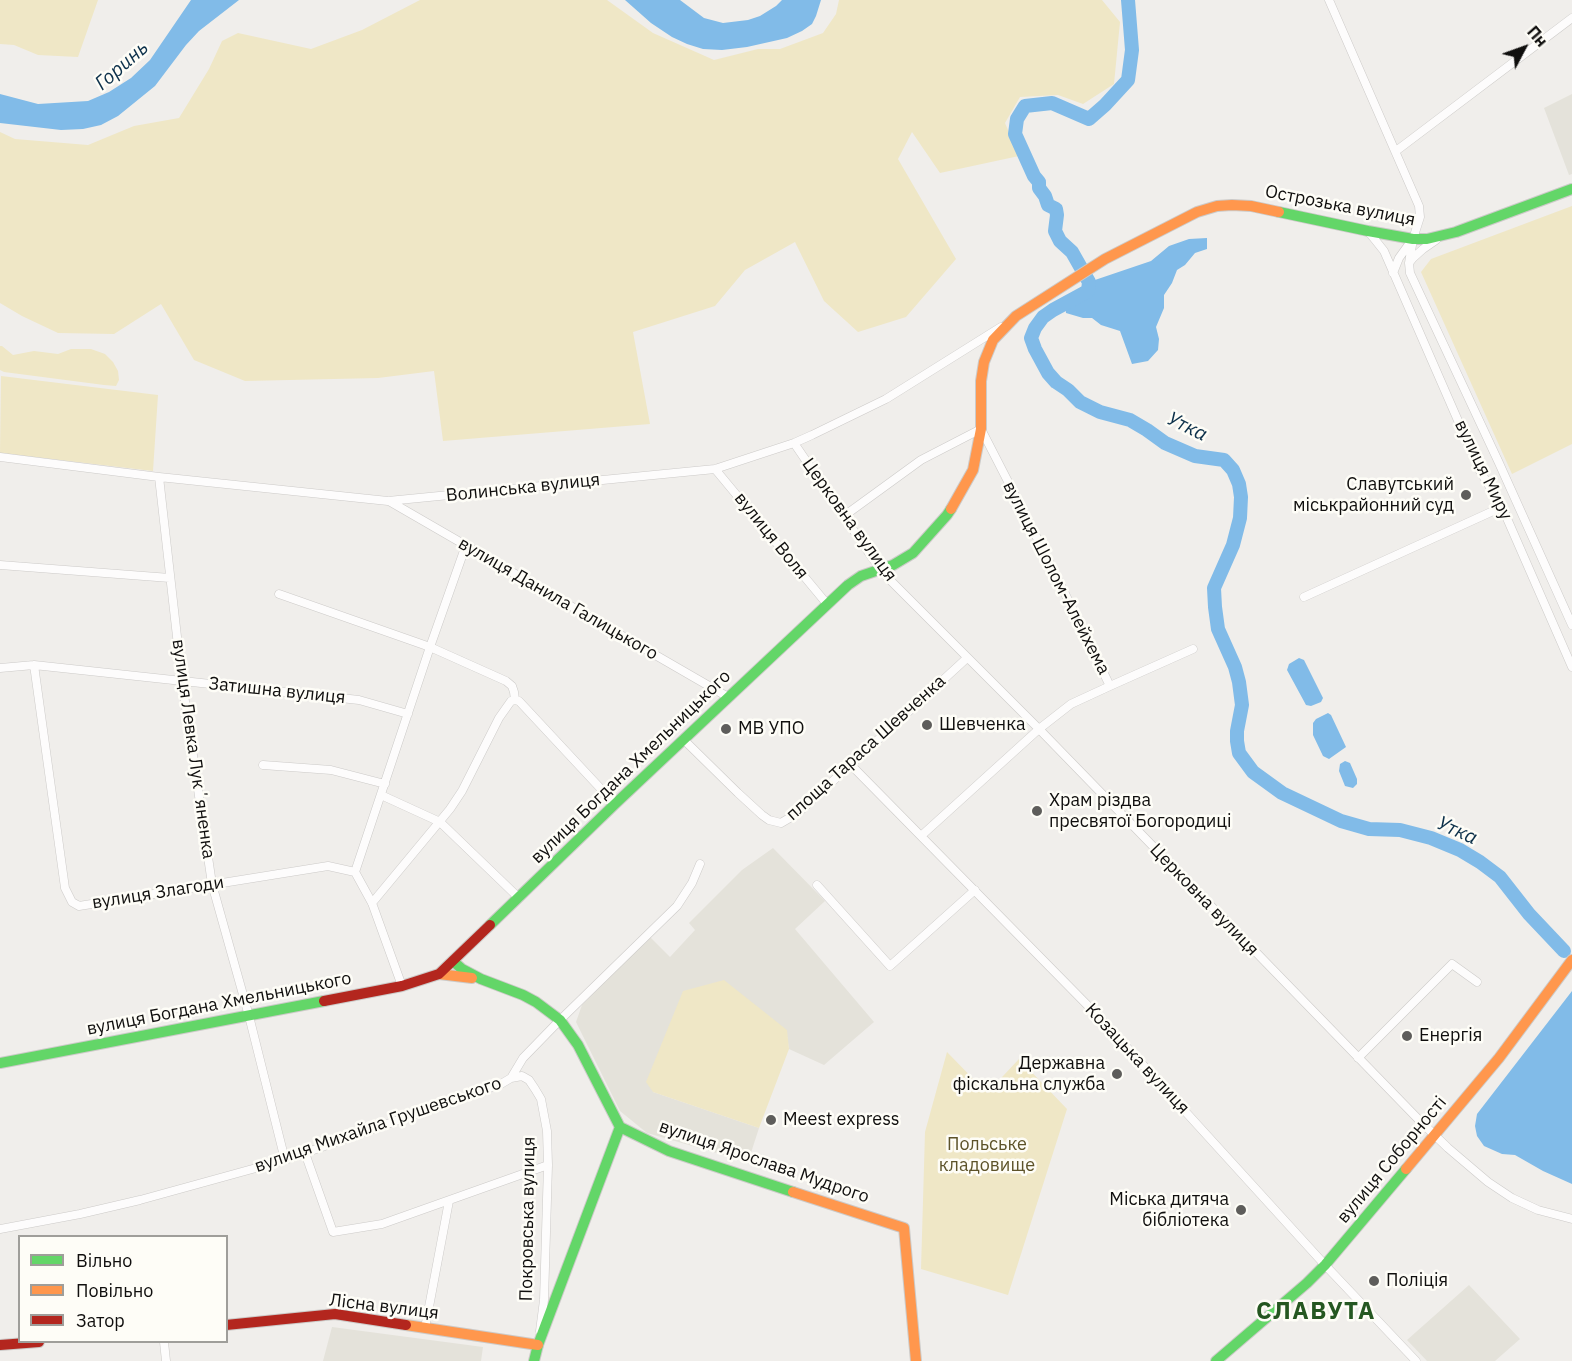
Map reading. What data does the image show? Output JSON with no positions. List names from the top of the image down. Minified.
{"streets":{"main road":["Острозька вулиця","вулиця Богдана Хмельницького","вулиця Соборності","вулиця Ярослава Мудрого","Покровська вулиця","Лісна вулиця"],"street":["вулиця Миру","Волинська вулиця","Церковна вулиця","вулиця Воля","вулиця Шолом-Алейхема","вулиця Данила Галицького","Затишна вулиця","площа Тараса Шевченка","вулиця Левка Лукʼяненка","вулиця Злагоди","Козацька вулиця","вулиця Михайла Грушевського"]},"crossings":[["Острозька вулиця","вулиця Миру"],["Острозька вулиця","вулиця Богдана Хмельницького"],["Волинська вулиця","Церковна вулиця"],["Волинська вулиця","вулиця Воля"],["Волинська вулиця","вулиця Данила Галицького"],["Волинська вулиця","вулиця Левка Лукʼяненка"],["Волинська вулиця","вулиця Богдана Хмельницького"],["Церковна вулиця","вулиця Шолом-Алейхема"],["Церковна вулиця","площа Тараса Шевченка"],["Церковна вулиця","вулиця Богдана Хмельницького"],["Церковна вулиця","вулиця Соборності"],["вулиця Воля","вулиця Богдана Хмельницького"],["вулиця Шолом-Алейхема","вулиця Богдана Хмельницького"],["вулиця Шолом-Алейхема","Козацька вулиця"],["вулиця Данила Галицького","вулиця Богдана Хмельницького"],["Затишна вулиця","вулиця Левка Лукʼяненка"],["Затишна вулиця","вулиця Злагоди"],["площа Тараса Шевченка","вулиця Богдана Хмельницького"],["площа Тараса Шевченка","Козацька вулиця"],["вулиця Левка Лукʼяненка","вулиця Богдана Хмельницького"],["вулиця Левка Лукʼяненка","вулиця Злагоди"],["вулиця Левка Лукʼяненка","вулиця Михайла Грушевського"],["Козацька вулиця","вулиця Соборності"],["вулиця Михайла Грушевського","Покровська вулиця"],["вулиця Ярослава Мудрого","Покровська вулиця"],["Покровська вулиця","Лісна вулиця"]],"districts":["СЛАВУТА"],"water":["Горинь","Утка"],"parks":["Польське кладовище"],"places":["Славутський міськрайонний суд","Шевченка","МВ УПО","Храм різдва пресвятої Богородиці","Енергія","Державна фіскальна служба","Meest express","Міська дитяча бібліотека","Поліція"],"legend":["Вільно","Повільно","Затор"],"north":"top right"}
